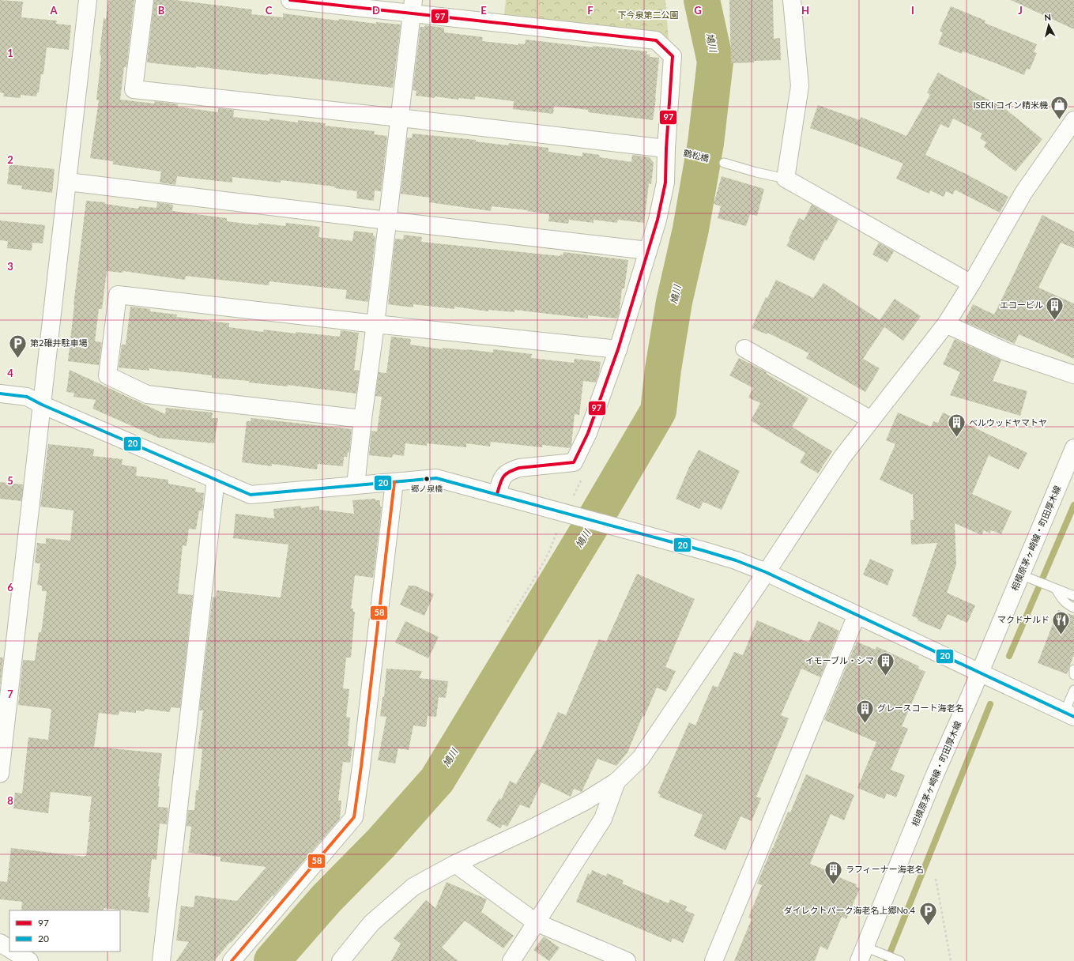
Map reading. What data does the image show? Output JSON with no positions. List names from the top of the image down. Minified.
{"streets":{"street":["相模原茅ヶ崎線・町田厚木線"],"path":["鶴松橋"]},"water":["鳩川"],"parks":["下今泉第二公園"],"places":{"shop":["ISEKI コイン精米機"],"building":["エコービル","ベルウッドヤマトヤ","イモーブル・シマ","グレースコート海老名","ラフィーナー海老名"],"parking":["第2碓井駐車場","ダイレクトパーク海老名上郷No.4"],"other":["郷ノ泉橋"],"restaurant":["マクドナルド"]},"lines":["transit line 97","transit line 20","transit line 58"],"legend":["97","20"],"north":"top","grid":{"columns":["A","B","C","D","E","F","G","H","I","J"],"rows":["1","2","3","4","5","6","7","8"]}}
